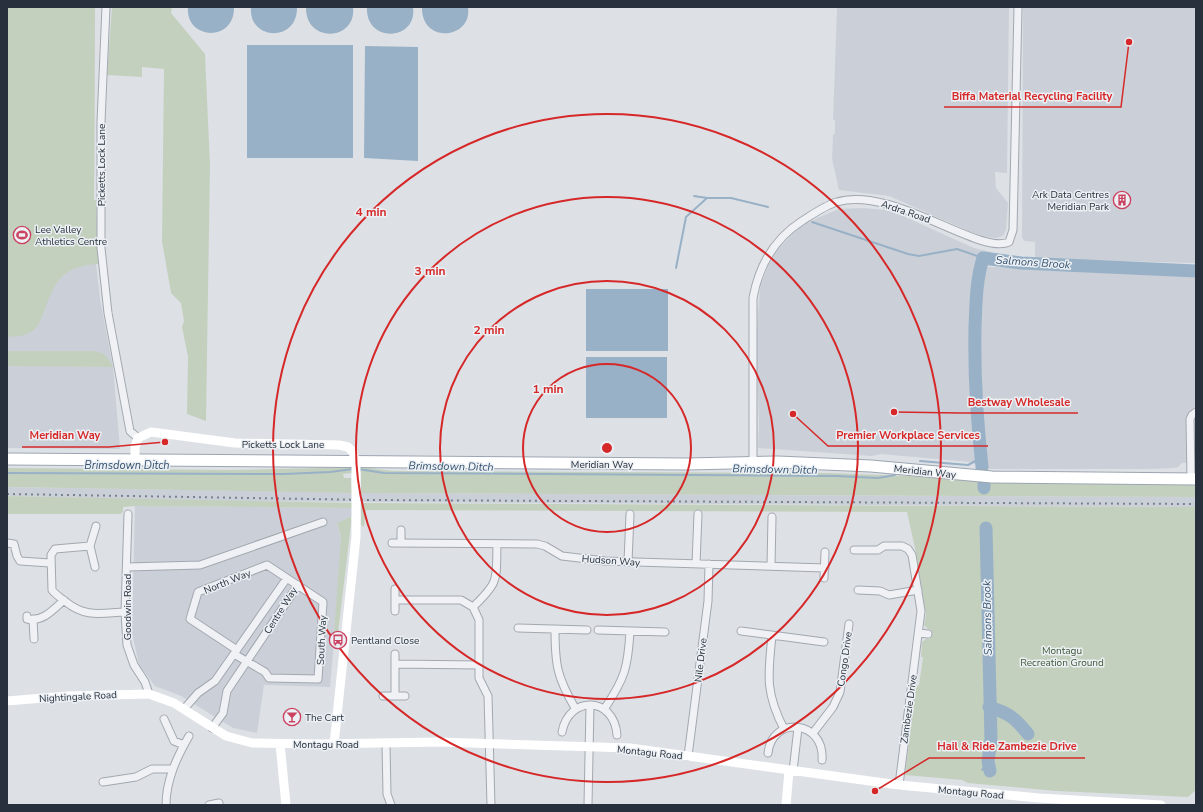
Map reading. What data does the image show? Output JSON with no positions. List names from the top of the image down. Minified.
{"streets":{"main road":["Picketts Lock Lane","Meridian Way","Nightingale Road","Montagu Road"],"street":["Ardra Road","Hudson Way","North Way","Goodwin Road","Centre Way","South Way","Congo Drive","Nile Drive","Zambezie Drive"]},"crossings":[["Picketts Lock Lane","Montagu Road"],["Ardra Road","Meridian Way"],["Hudson Way","Nile Drive"],["North Way","Centre Way"],["Goodwin Road","Nightingale Road"],["Goodwin Road","Montagu Road"],["Centre Way","South Way"],["Centre Way","Montagu Road"],["Nile Drive","Montagu Road"],["Nightingale Road","Montagu Road"],["Zambezie Drive","Montagu Road"]],"water":["Salmons Brook","Brimsdown Ditch"],"parks":["Montagu Recreation Ground"],"places":{"other":["Biffa Material Recycling Facility","Bestway Wholesale","Premier Workplace Services","Meridian Way","Hail & Ride Zambezie Drive"],"building":["Ark Data Centres Meridian Park"],"sports":["Lee Valley Athletics Centre"],"bus stop":["Pentland Close"],"bar":["The Cart"]},"rings":["4 min","3 min","2 min","1 min"]}
